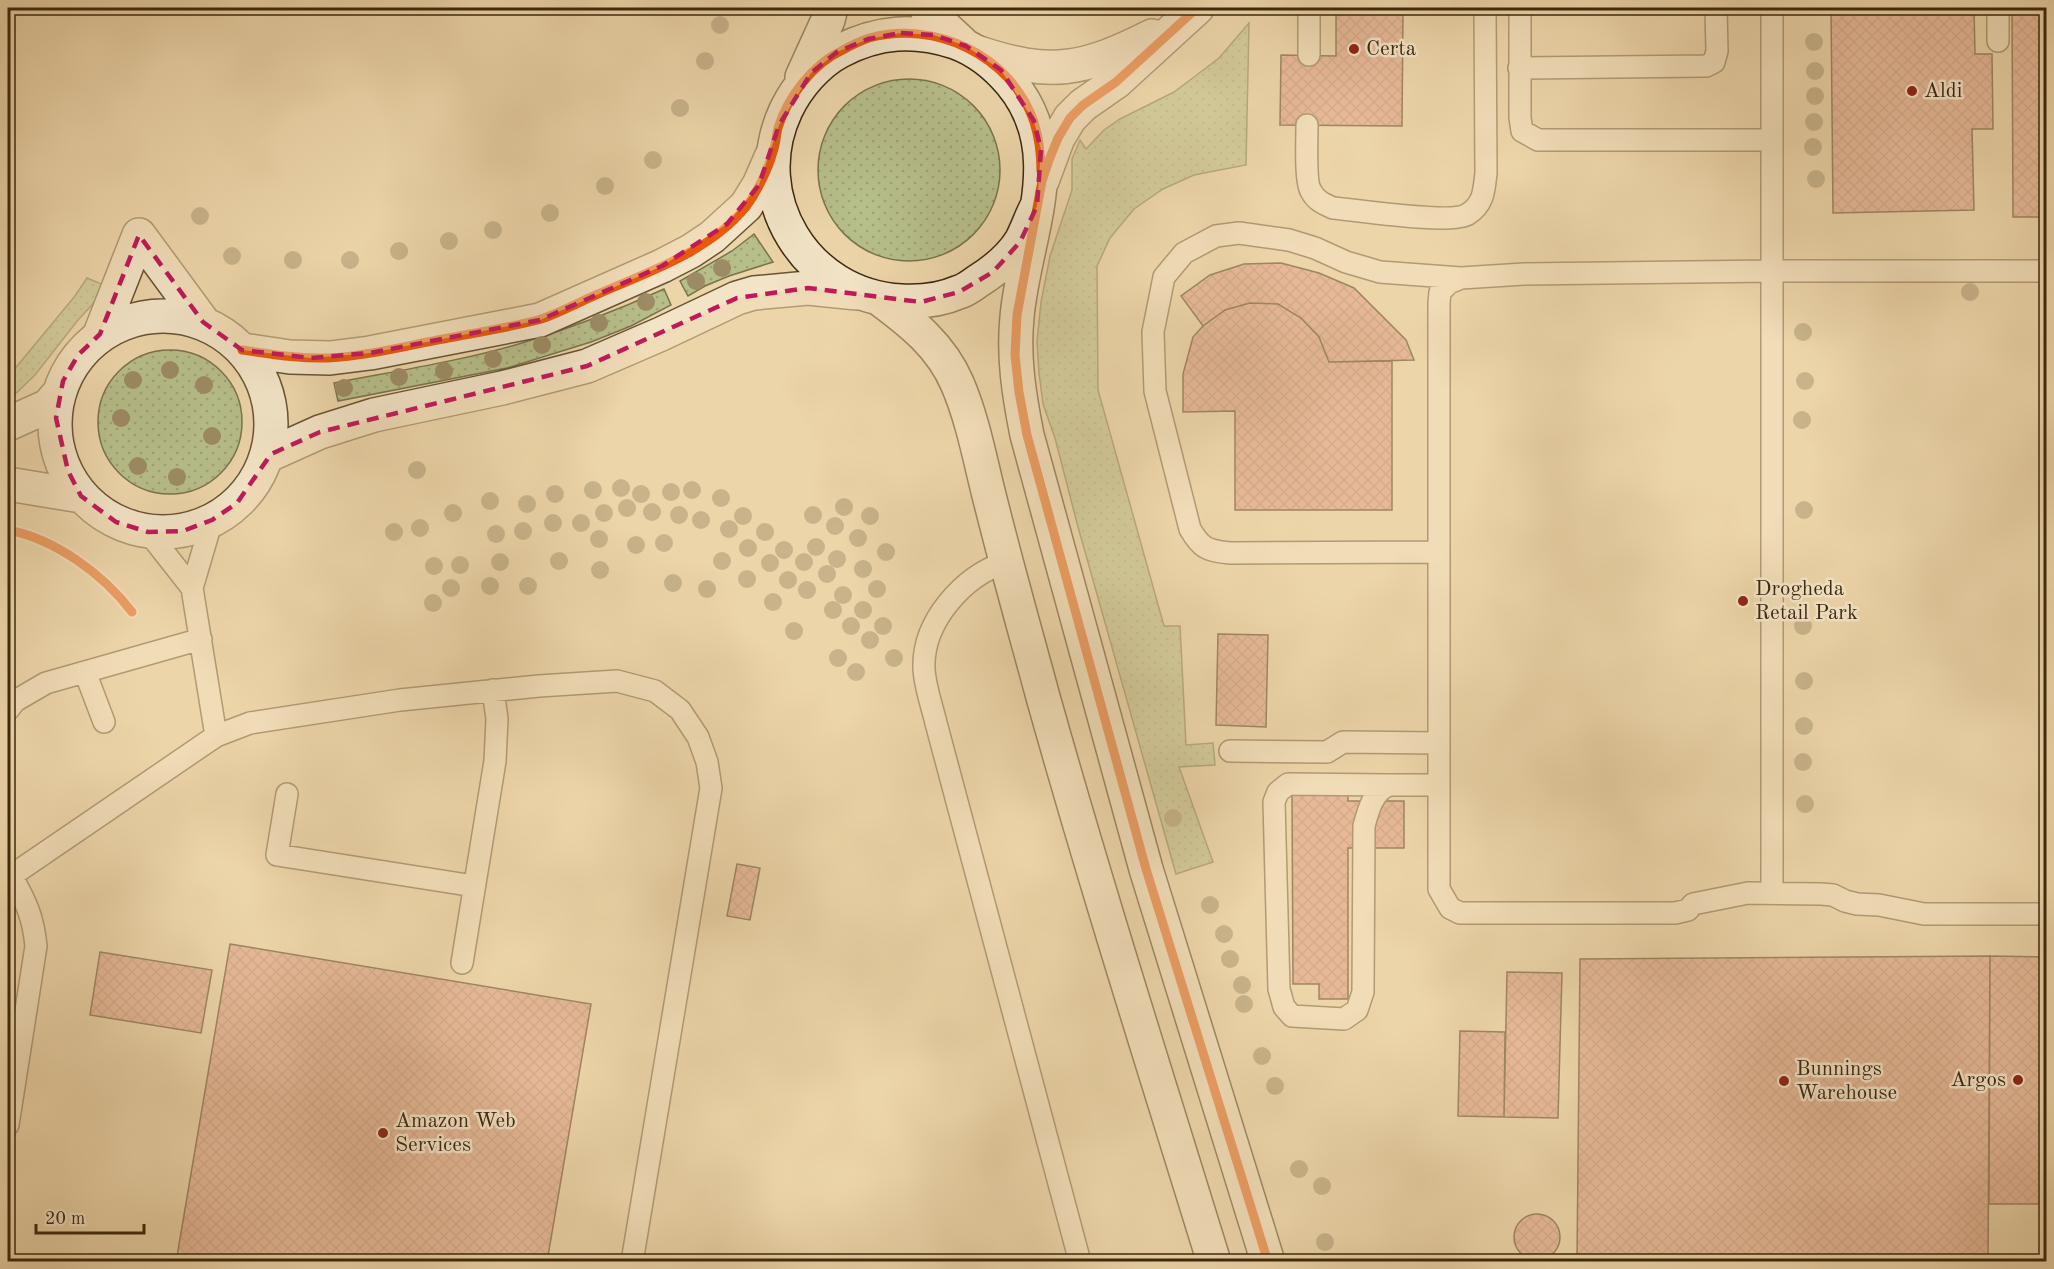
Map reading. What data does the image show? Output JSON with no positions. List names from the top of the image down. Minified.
{"places":["Certa","Aldi","Drogheda Retail Park","Argos","Bunnings Warehouse","Amazon Web Services"],"scale_bar":"20 m"}
